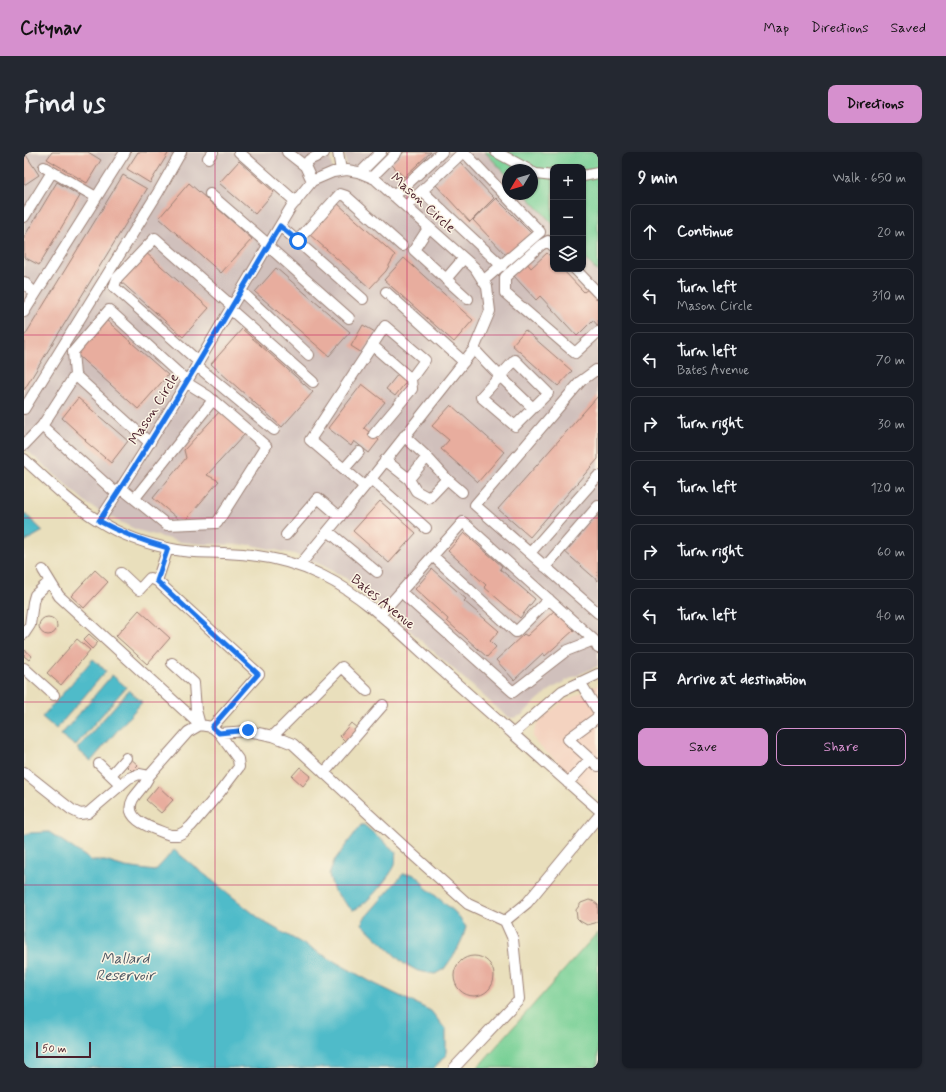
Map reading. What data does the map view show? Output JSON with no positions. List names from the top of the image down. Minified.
{"streets":{"street":["Mason Circle","Bates Avenue"]},"crossings":[["Mason Circle","Bates Avenue"]],"water":["Mallard Reservoir"],"scale_bar":"50 m","north":"bottom left","page":{"header":"Citynav","nav":["Map","Directions","Saved"],"buttons":["Directions",["Save","Share"]],"title":"Find us","heading":["9 min","Walk · 650 m"],"map_buttons":["+","−"],"list":[["Continue","20 m"],["Turn left","Mason Circle","310 m"],["Turn left","Bates Avenue","70 m"],["Turn right","30 m"],["Turn left","120 m"],["Turn right","60 m"],["Turn left","40 m"],"Arrive at destination"],"scale":"50 m"}}
